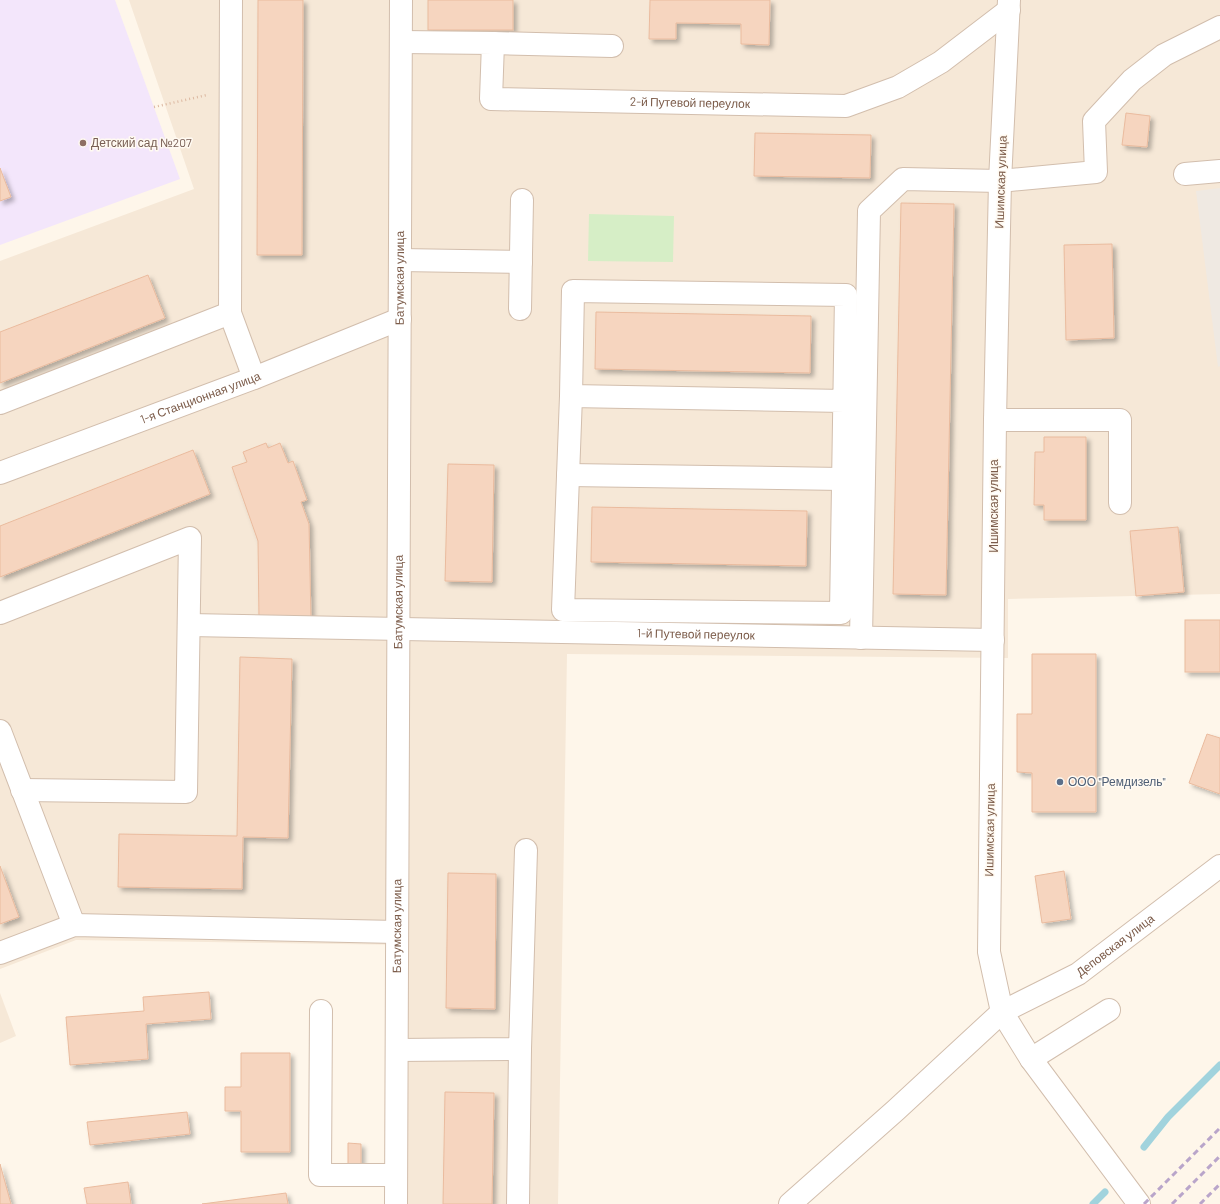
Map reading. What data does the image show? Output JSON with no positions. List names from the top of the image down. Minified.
{"streets":{"street":["2-й Путевой переулок","Ишимская улица","Батумская улица","1-я Станционная улица","1-й Путевой переулок","Деповская улица"]},"crossings":[["2-й Путевой переулок","Ишимская улица"],["Ишимская улица","1-й Путевой переулок"],["Ишимская улица","Деповская улица"],["Батумская улица","1-я Станционная улица"],["Батумская улица","1-й Путевой переулок"]],"places":["Детский сад №207","ООО \"Ремдизель\""]}
